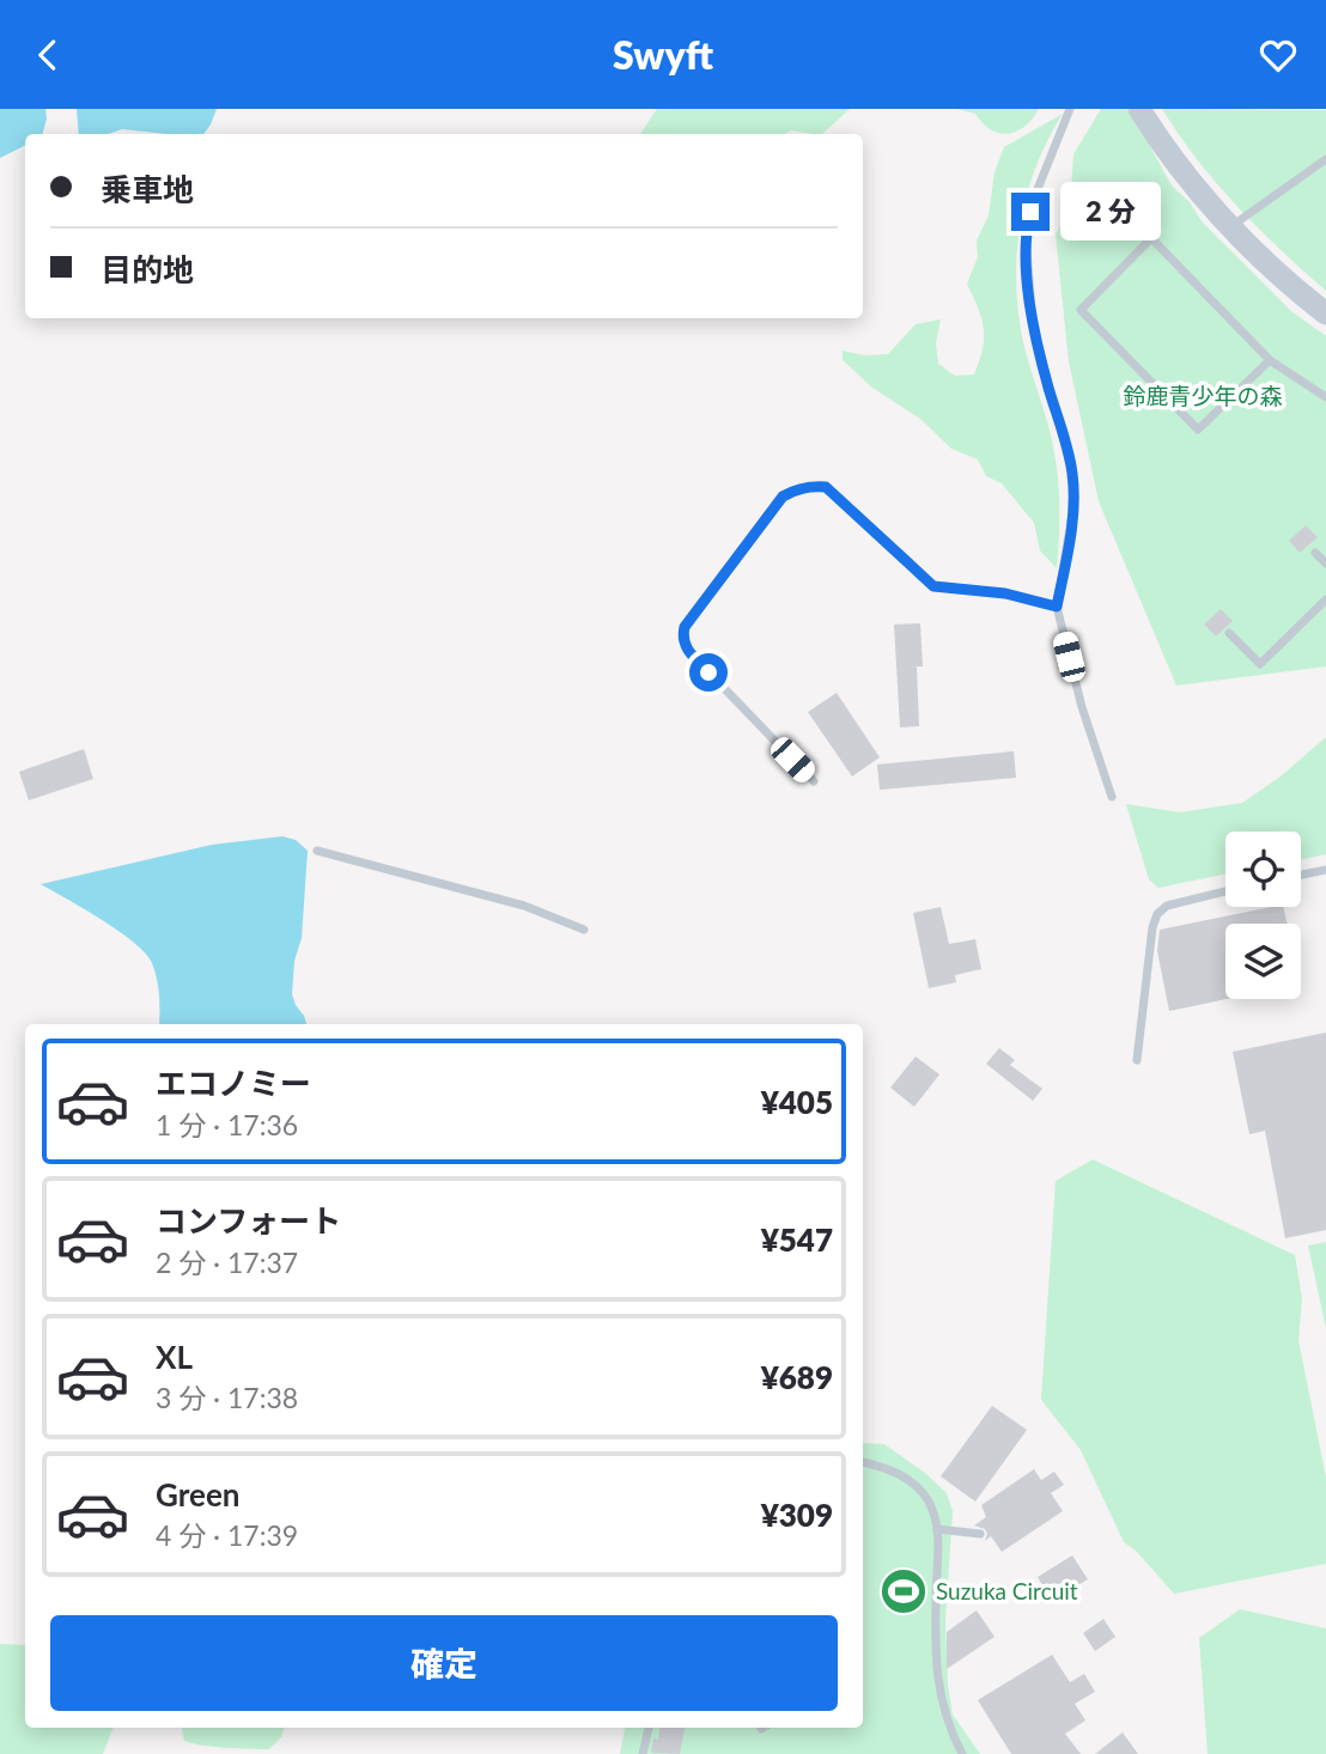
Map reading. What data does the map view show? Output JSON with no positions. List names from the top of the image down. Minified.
{"parks":["鈴鹿青少年の森"],"places":{"sports":["Suzuka Circuit"]},"page":{"header":"Swyft","banner":["乗車地","目的地"],"bubble":"2 分","list":[{"name":"エコノミー","note":"1 分 · 17:36","value":"¥405"},{"name":"コンフォート","note":"2 分 · 17:37","value":"¥547"},{"name":"XL","note":"3 分 · 17:38","value":"¥689"},{"name":"Green","note":"4 分 · 17:39","value":"¥309"}],"buttons":"確定"}}
